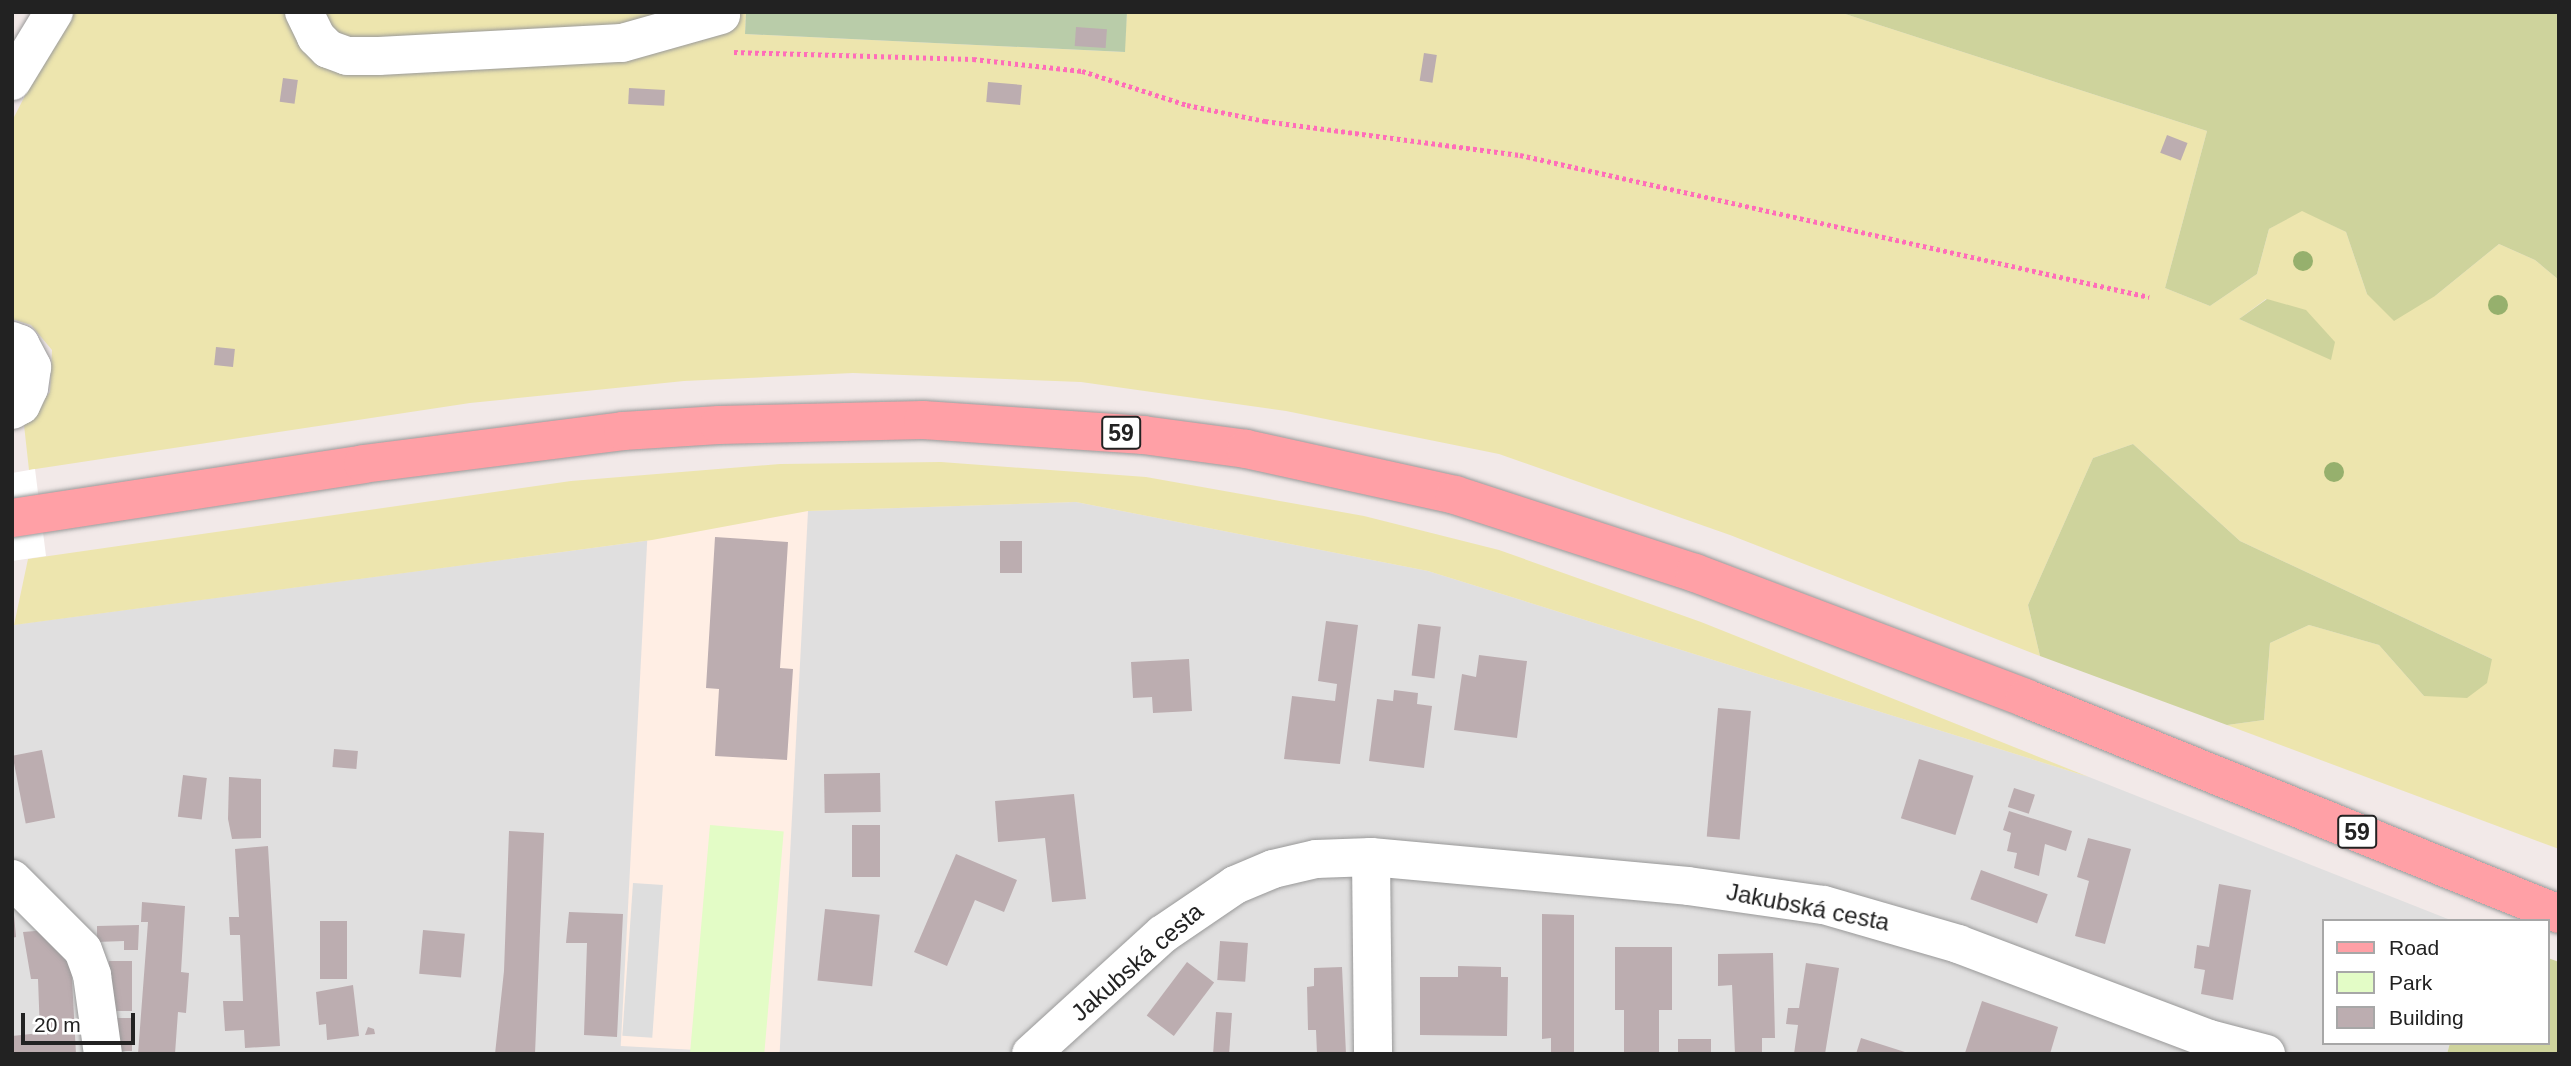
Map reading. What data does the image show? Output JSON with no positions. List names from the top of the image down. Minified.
{"streets":{"main road":["59"],"street":["Jakubská cesta"]},"legend":["Road","Park","Building"],"scale_bar":"20 m"}
